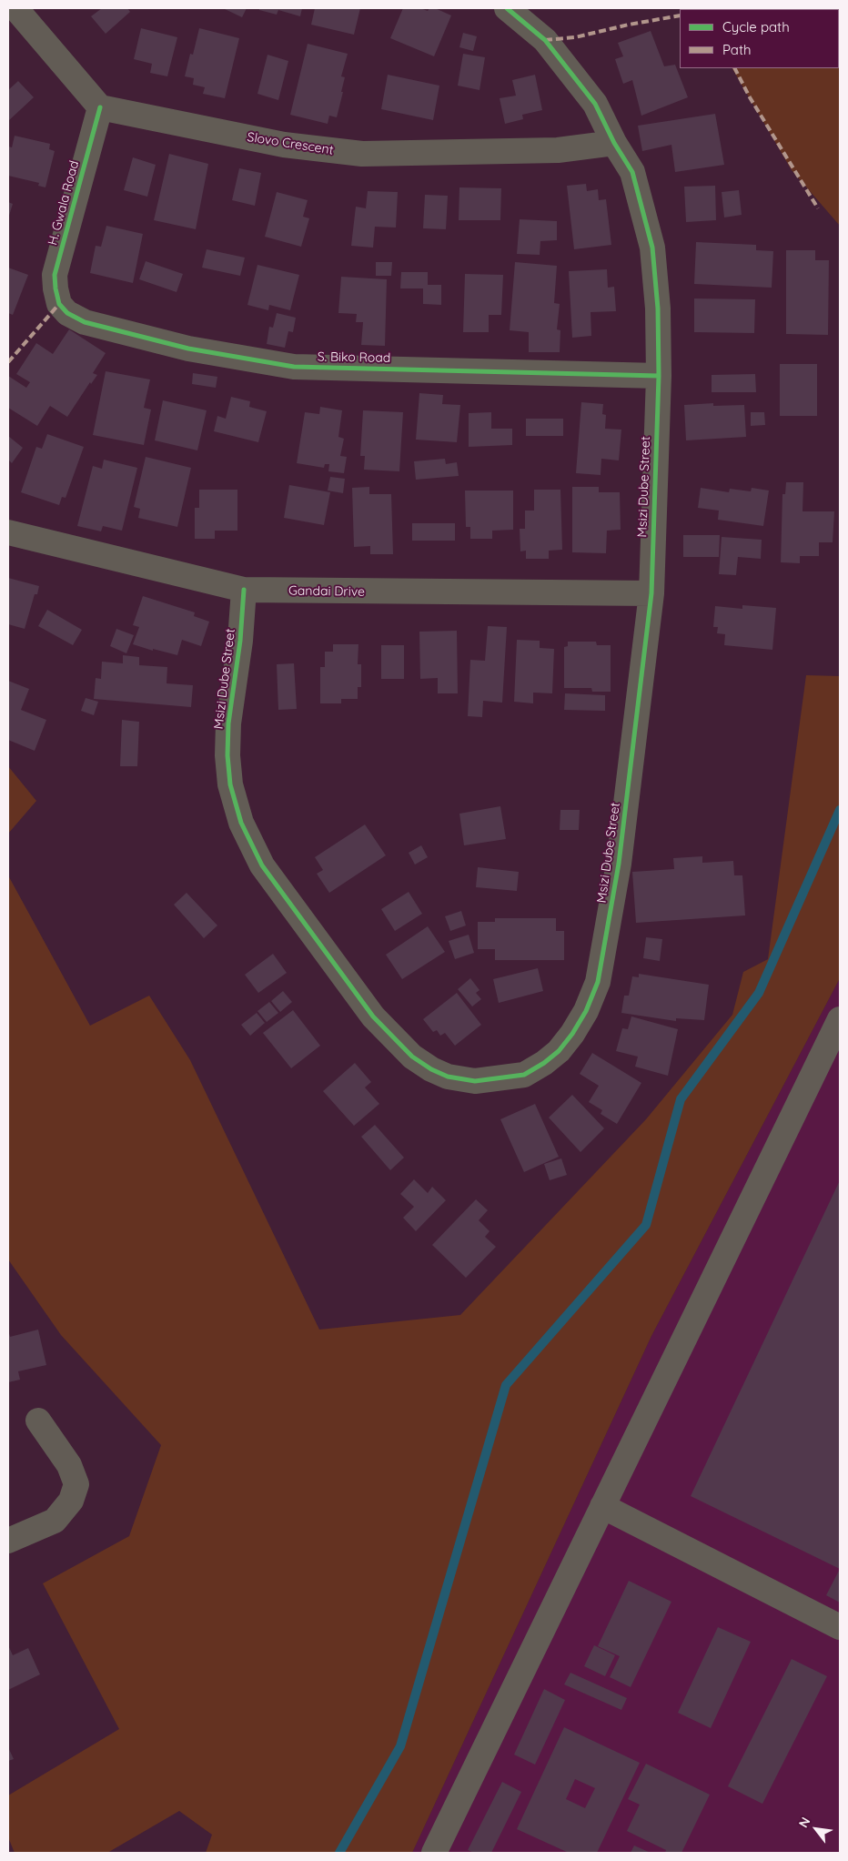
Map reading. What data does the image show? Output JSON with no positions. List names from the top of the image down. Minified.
{"streets":{"street":["Slovo Crescent","H. Gwala Road","S. Biko Road","Msizi Dube Street","Gandai Drive"]},"crossings":[["Slovo Crescent","H. Gwala Road"],["Slovo Crescent","Msizi Dube Street"],["H. Gwala Road","S. Biko Road"],["S. Biko Road","Msizi Dube Street"],["Msizi Dube Street","Gandai Drive"]],"legend":["Cycle path","Path"],"north":"top left"}
